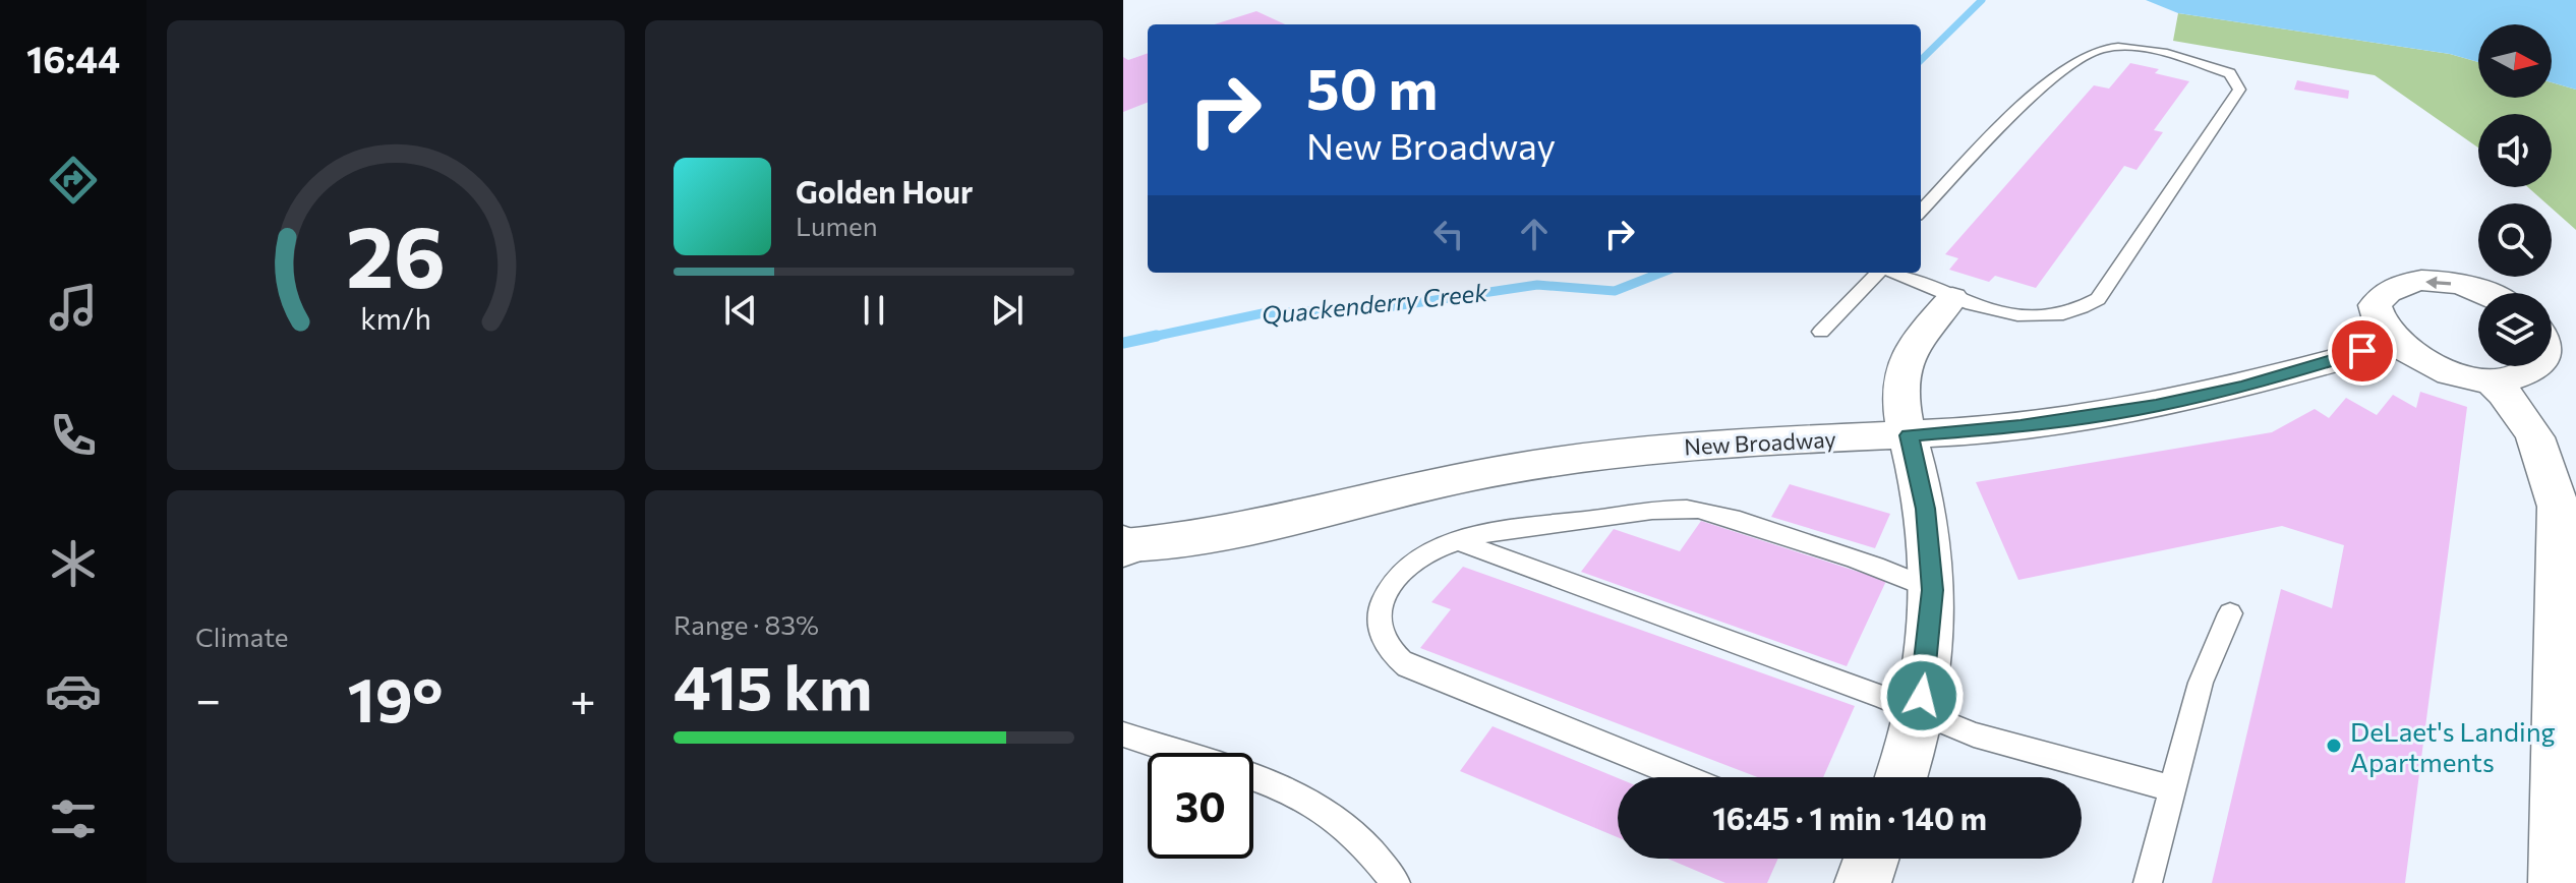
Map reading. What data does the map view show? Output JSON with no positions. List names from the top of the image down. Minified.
{"streets":{"street":["New Broadway"]},"water":["Quackenderry Creek"],"places":["DeLaet's Landing Apartments"],"north":"right","page":{"tabs":"16:44","turn":["50 m","New Broadway"],"song":["Golden Hour","Lumen"],"tile":["Climate",["Range · 83%","415 km"]],"heat":["−","19°","+"],"limit":"30","trip":"16:45 · 1 min · 140 m","gauge":["26","km/h"]}}
